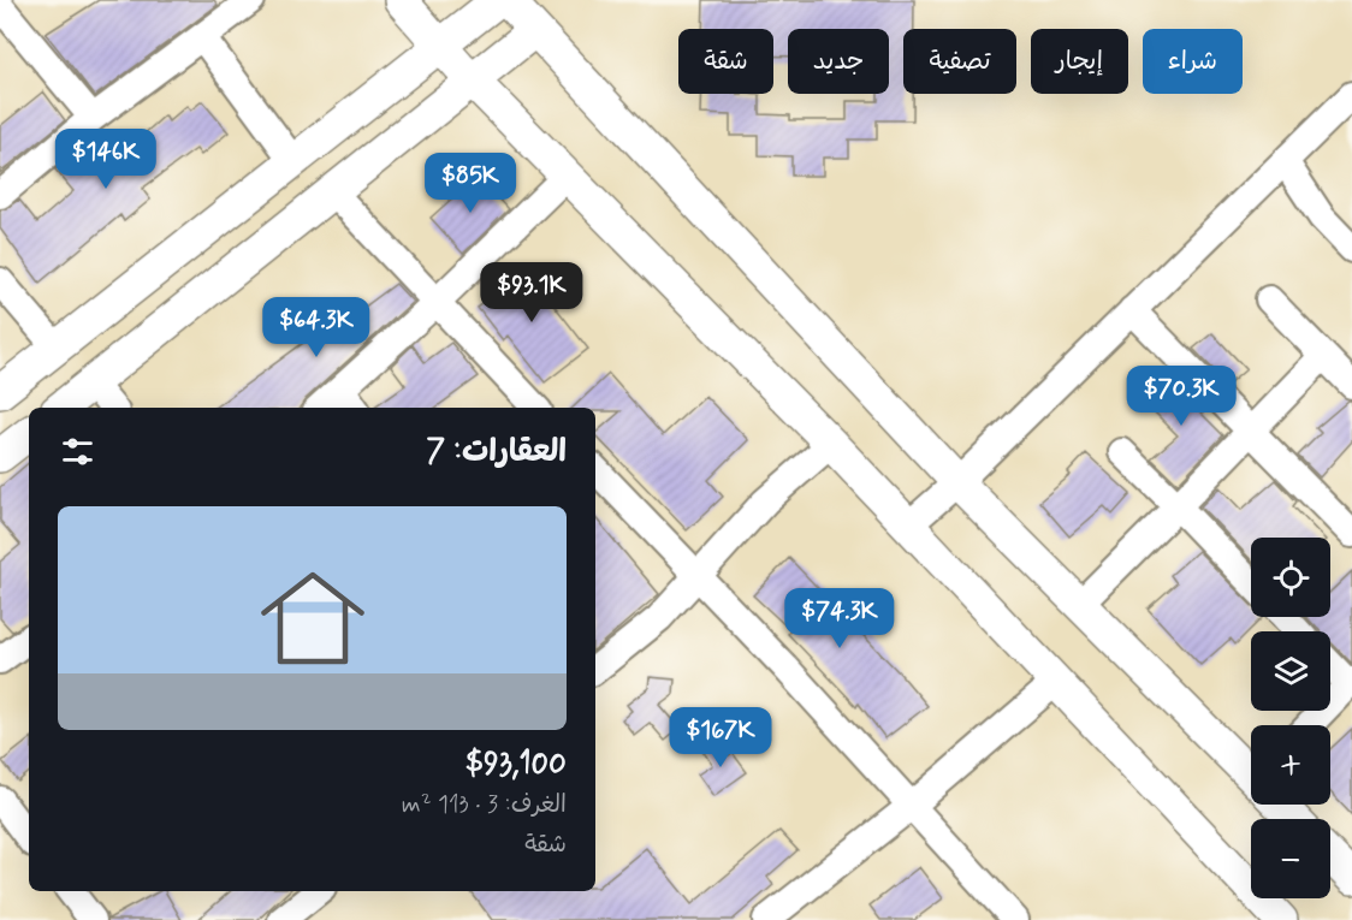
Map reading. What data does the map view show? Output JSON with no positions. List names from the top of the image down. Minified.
{"page":{"chip":["شراء","إيجار","تصفية","جديد","شقة"],"price":["$146K","$85K","$93.1K","$64.3K","$70.3K","$74.3K","$167K"],"heading":"العقارات: 7","list":[{"name":"$93,100","note":"الغرف: 3 · 113 m² · شقة"}],"map_buttons":["+","−"]}}
